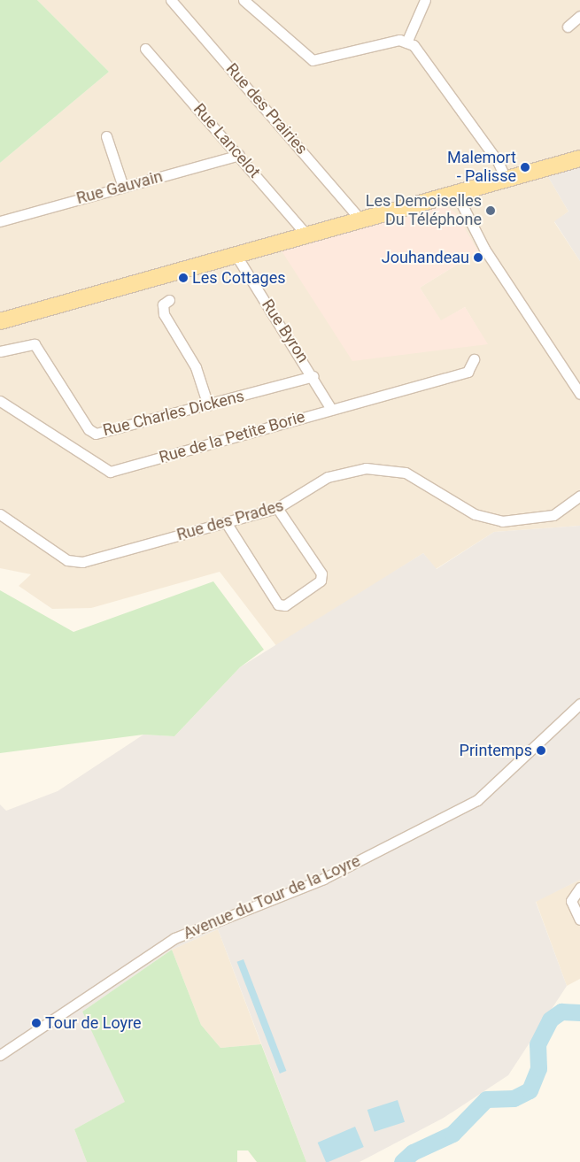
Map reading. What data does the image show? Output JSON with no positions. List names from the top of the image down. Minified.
{"streets":{"street":["Rue des Prairies","Rue Lancelot","Rue Gauvain","Rue Byron","Rue Charles Dickens","Rue de la Petite Borie","Rue des Prades","Avenue du Tour de la Loyre"]},"crossings":[["Rue Lancelot","Rue Gauvain"],["Rue Byron","Rue Charles Dickens"],["Rue Byron","Rue de la Petite Borie"]],"places":["Malemort - Palisse","Les Demoiselles Du Téléphone","Jouhandeau","Les Cottages","Printemps","Tour de Loyre"]}
